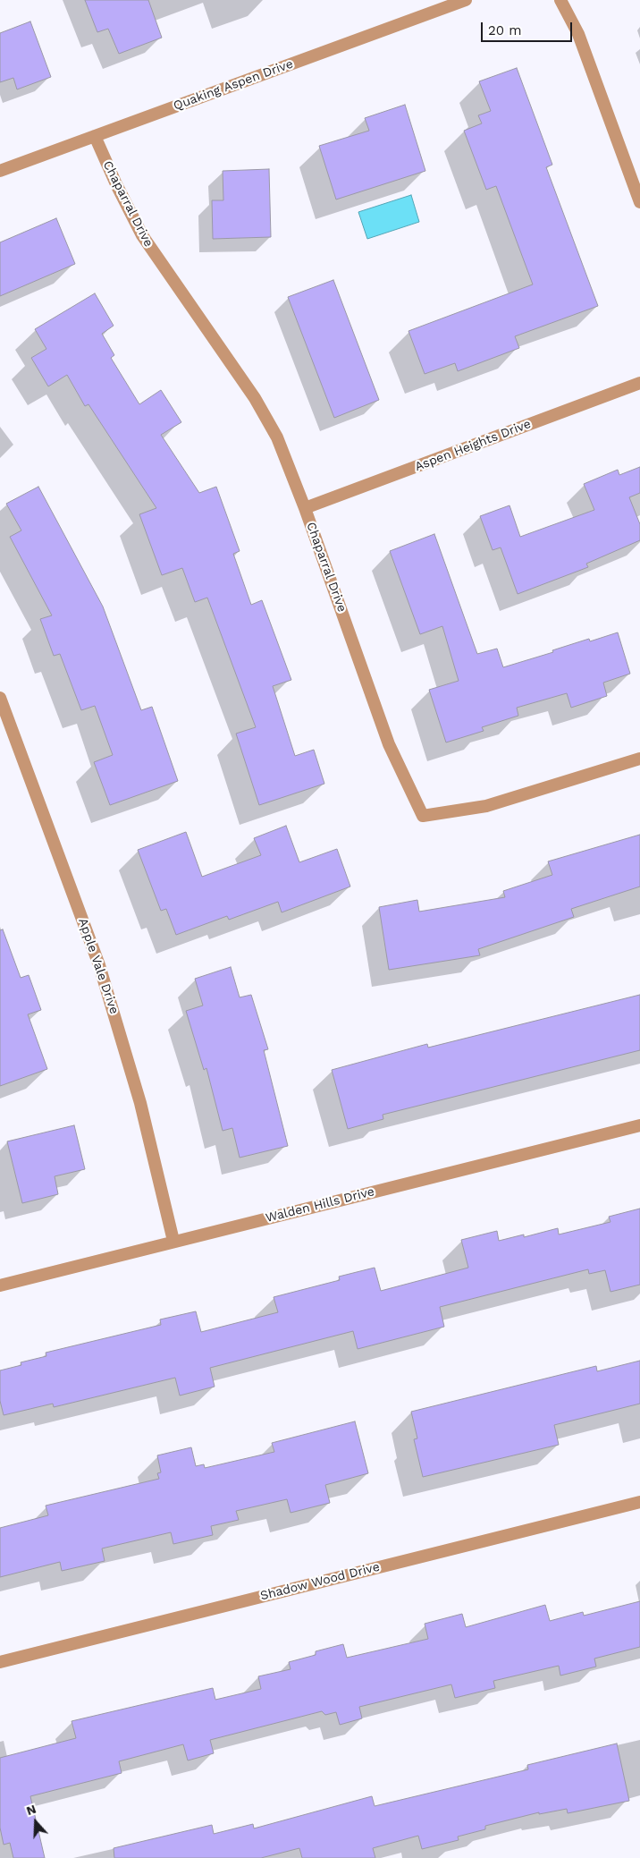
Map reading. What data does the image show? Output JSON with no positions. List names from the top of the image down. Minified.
{"streets":{"street":["Quaking Aspen Drive","Chaparral Drive","Aspen Heights Drive","Apple Vale Drive","Walden Hills Drive","Shadow Wood Drive"]},"crossings":[["Quaking Aspen Drive","Chaparral Drive"],["Chaparral Drive","Aspen Heights Drive"],["Apple Vale Drive","Walden Hills Drive"]],"scale_bar":"20 m","north":"top"}
